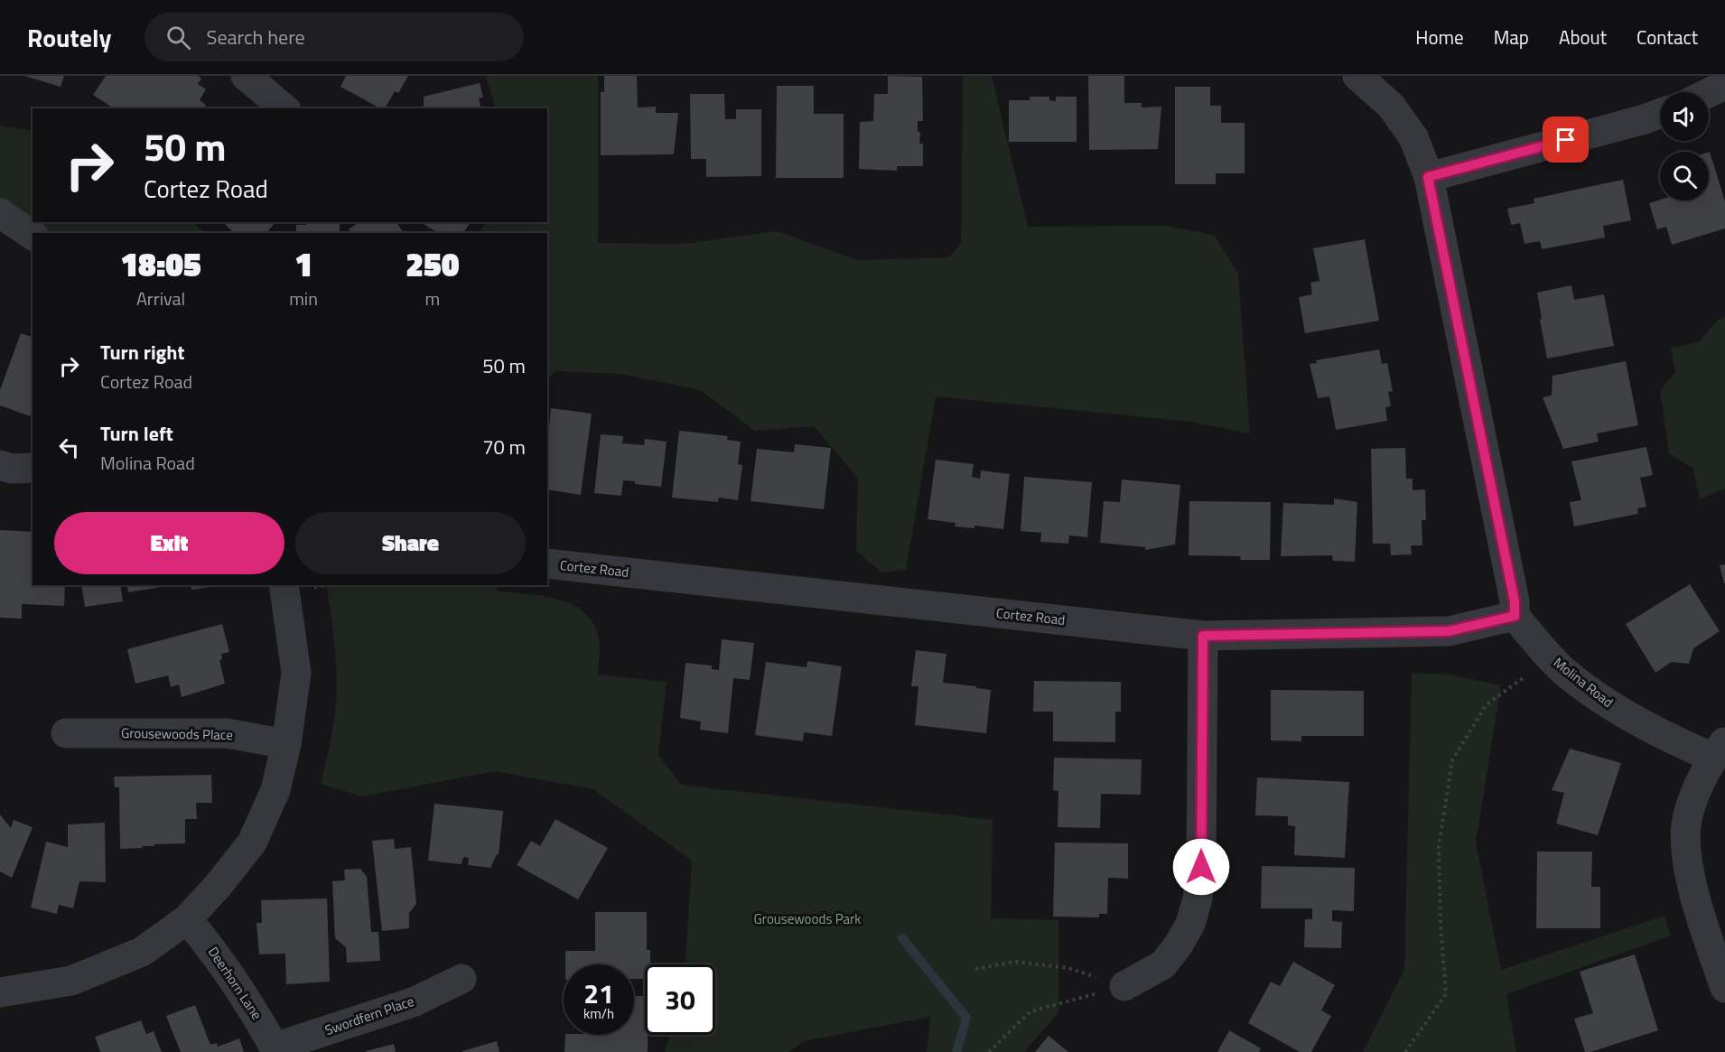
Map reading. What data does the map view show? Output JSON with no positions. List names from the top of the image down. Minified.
{"streets":{"street":["Cortez Road","Molina Road","Grousewoods Place","Deerhorn Lane","Swordfern Place"]},"crossings":[["Cortez Road","Molina Road"],["Deerhorn Lane","Swordfern Place"]],"parks":["Grousewoods Park"],"page":{"header":"Routely","search":"Search here","nav":["Home","Map","About","Contact"],"turn":["50 m","Cortez Road"],"eta":["18:05","Arrival","1","min","250","m"],"list":[{"name":"Turn right","note":"Cortez Road","value":"50 m"},{"name":"Turn left","note":"Molina Road","value":"70 m"}],"buttons":["Exit","Share"],"speed":"21 km/h","limit":"30"}}
